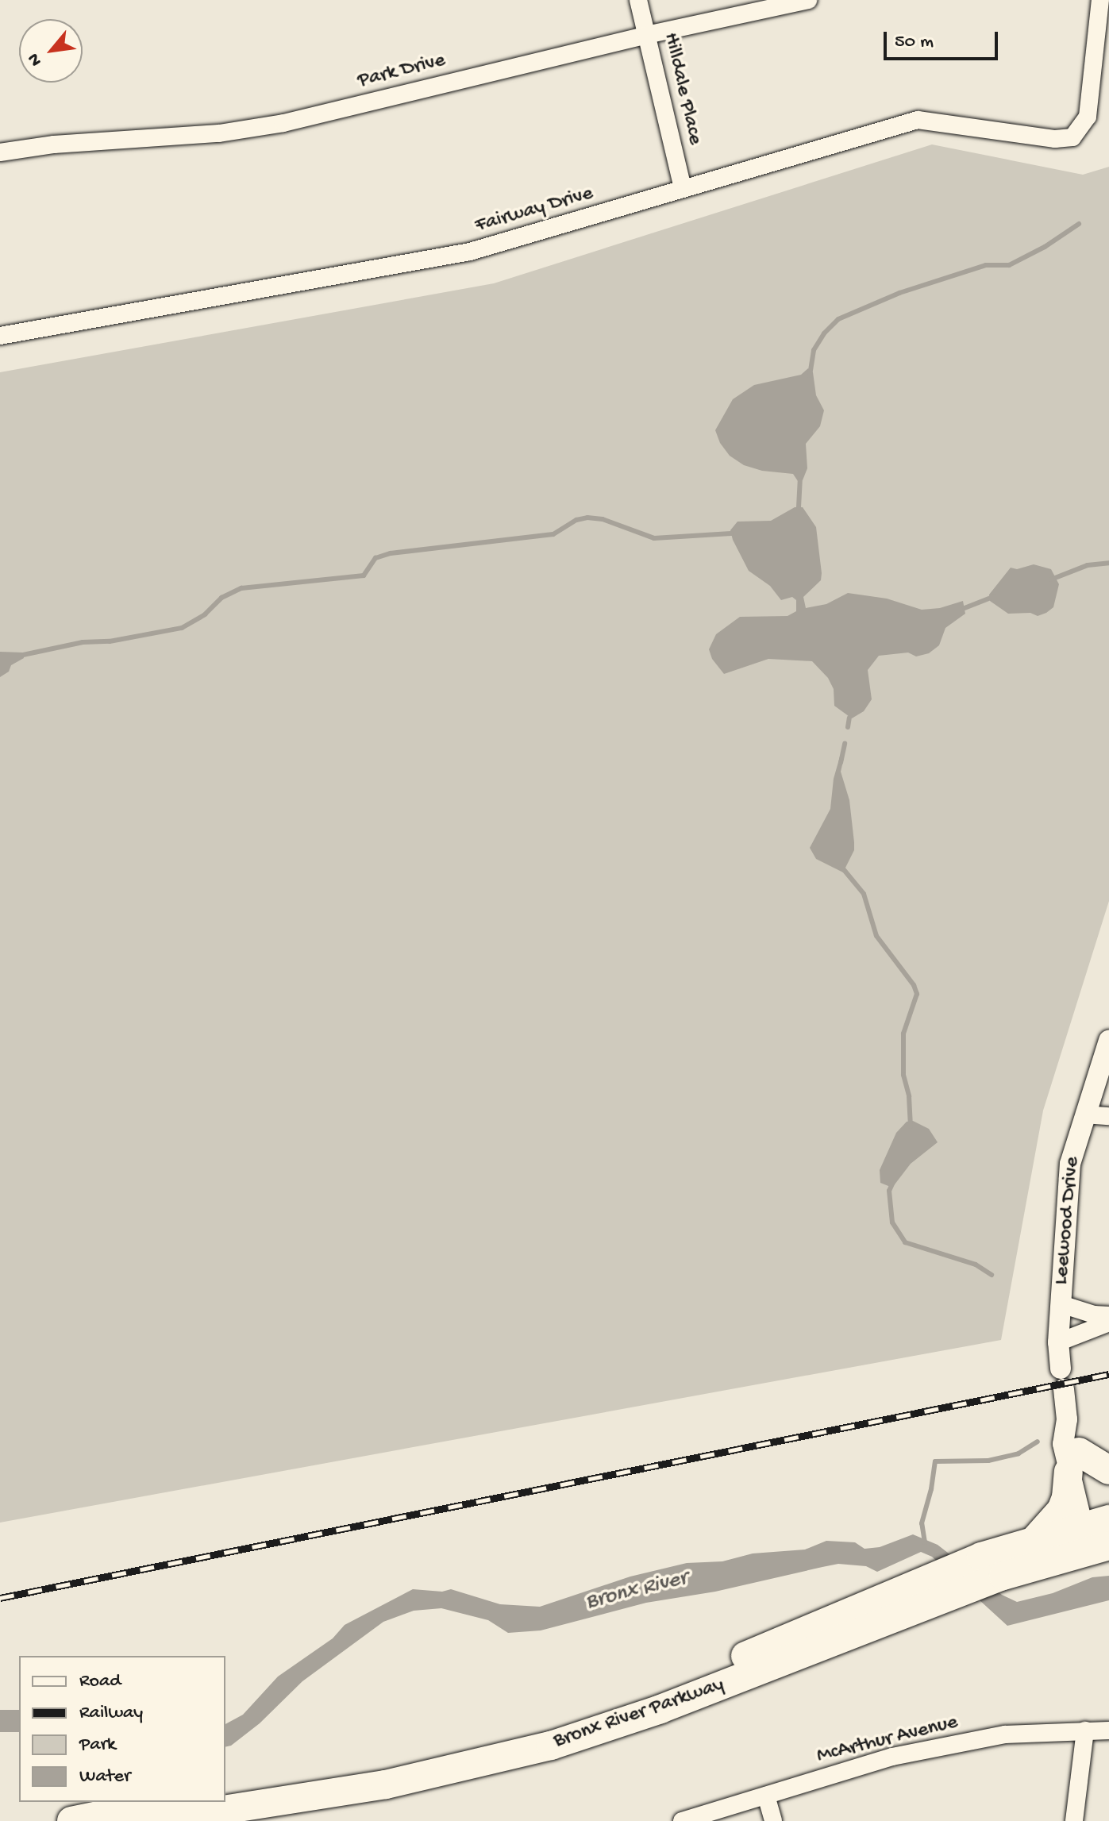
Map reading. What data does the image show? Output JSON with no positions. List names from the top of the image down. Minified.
{"streets":{"highway":["Bronx River Parkway"],"street":["Park Drive","Hilldale Place","Fairway Drive","Leewood Drive","McArthur Avenue"]},"crossings":[["Park Drive","Hilldale Place"],["Hilldale Place","Fairway Drive"],["Leewood Drive","Bronx River Parkway"]],"water":["Bronx River"],"legend":["Road","Railway","Park","Water"],"scale_bar":"50 m","north":"bottom left"}
